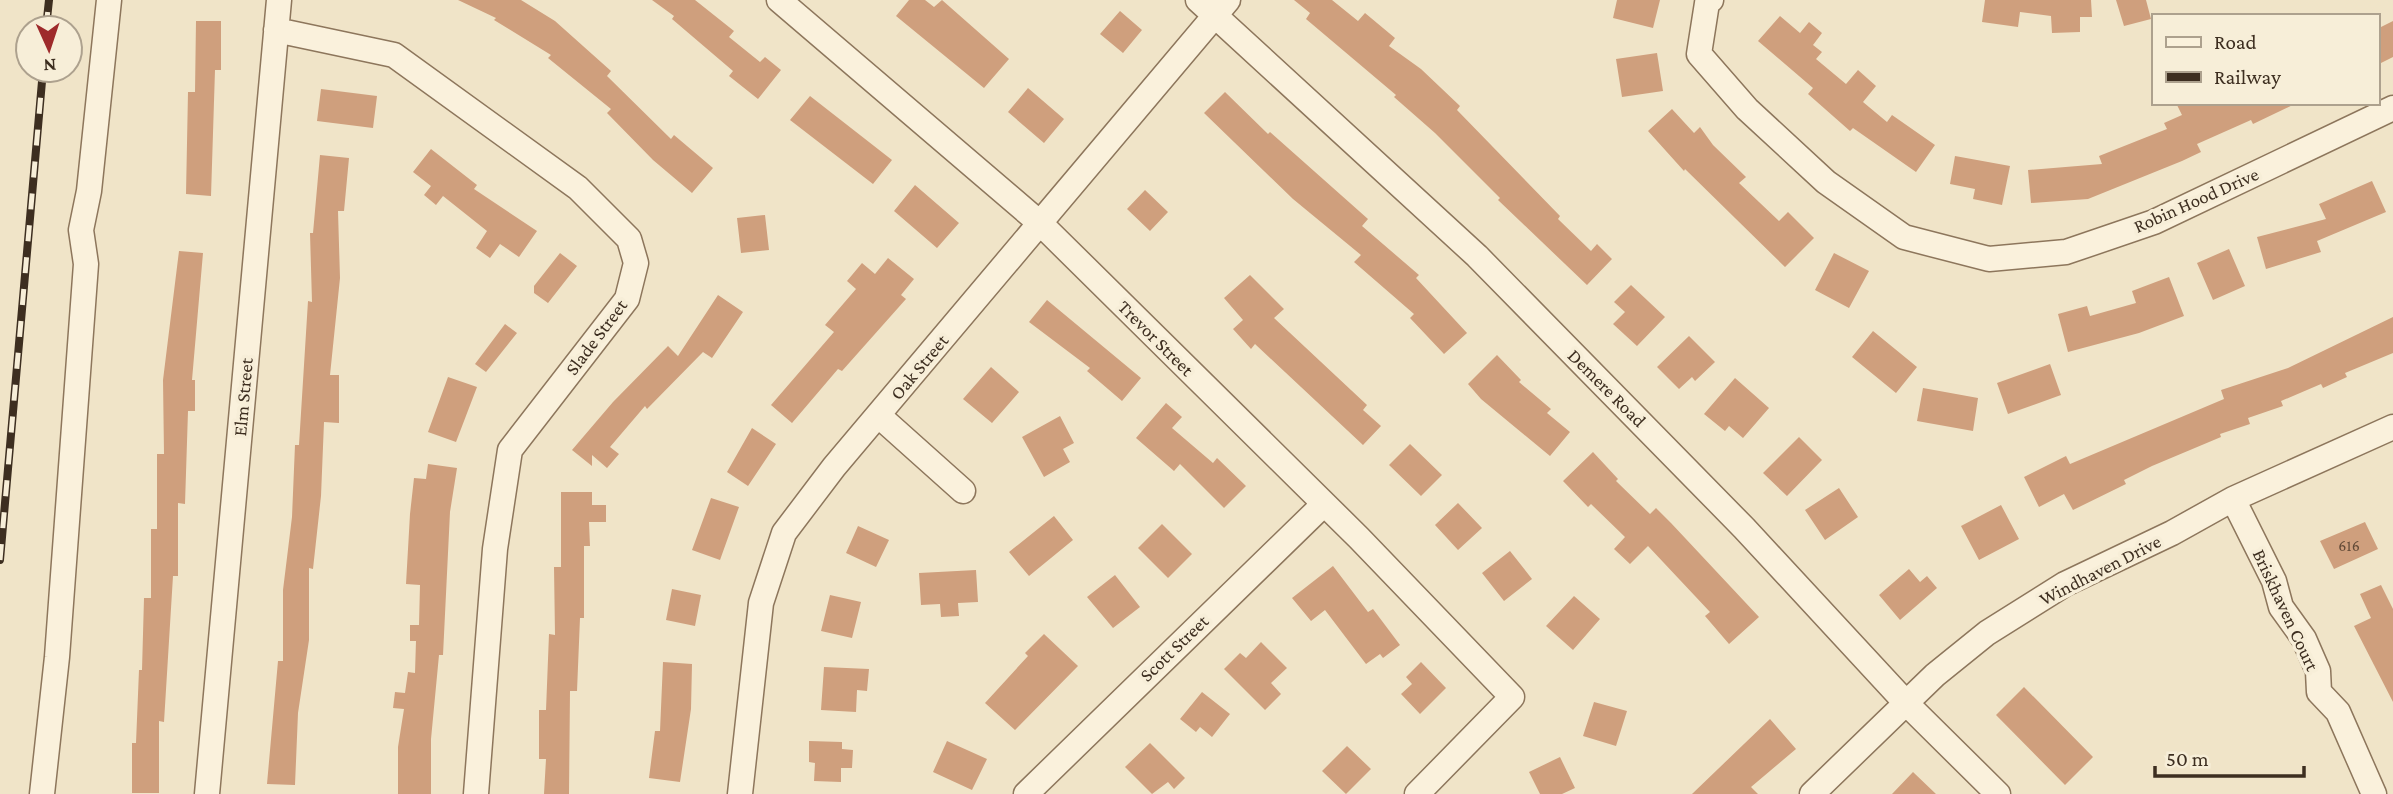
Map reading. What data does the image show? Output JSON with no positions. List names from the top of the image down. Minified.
{"streets":{"street":["Robin Hood Drive","Slade Street","Trevor Street","Oak Street","Demere Road","Elm Street","Windhaven Drive","Briskhaven Court","Scott Street"]},"crossings":[["Slade Street","Elm Street"],["Trevor Street","Oak Street"],["Trevor Street","Scott Street"],["Oak Street","Demere Road"],["Demere Road","Windhaven Drive"],["Windhaven Drive","Briskhaven Court"]],"house_numbers":["616"],"legend":["Road","Railway"],"scale_bar":"50 m","north":"bottom"}
